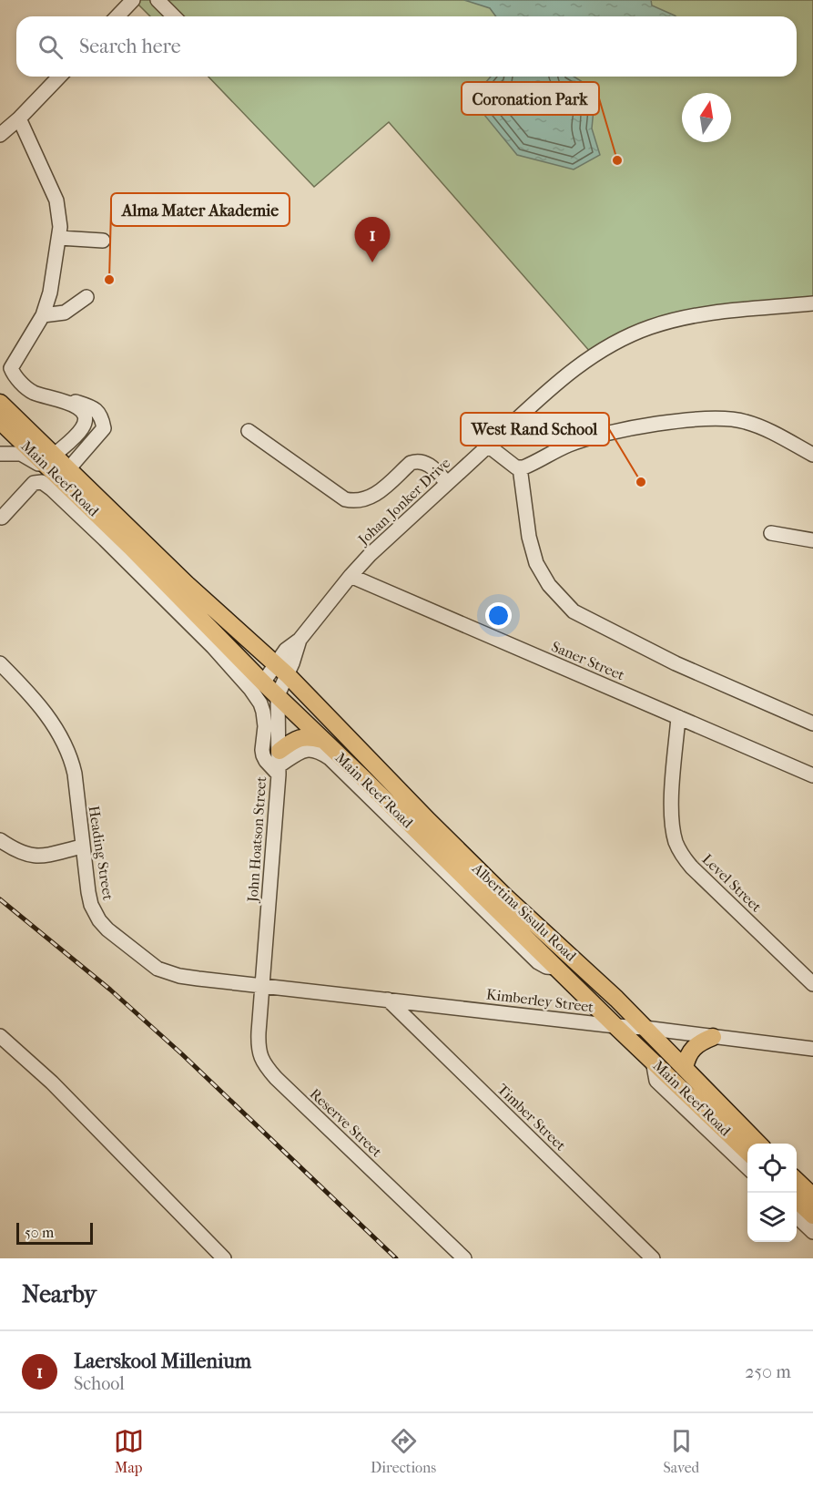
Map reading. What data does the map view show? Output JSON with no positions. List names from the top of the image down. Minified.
{"streets":{"main road":["Main Reef Road","Albertina Sisulu Road"],"street":["Johan Jonker Drive","Saner Street","John Hoatson Street","Heading Street","Level Street","Kimberley Street","Timber Street","Reserve Street"]},"crossings":[["Main Reef Road","Johan Jonker Drive"],["Main Reef Road","John Hoatson Street"],["Main Reef Road","Albertina Sisulu Road"],["Main Reef Road","Kimberley Street"],["Johan Jonker Drive","Saner Street"],["Johan Jonker Drive","John Hoatson Street"],["Johan Jonker Drive","Albertina Sisulu Road"],["Saner Street","Level Street"],["John Hoatson Street","Heading Street"],["John Hoatson Street","Kimberley Street"],["John Hoatson Street","Reserve Street"],["Heading Street","Kimberley Street"],["Heading Street","Reserve Street"],["Albertina Sisulu Road","Kimberley Street"],["Kimberley Street","Timber Street"],["Kimberley Street","Reserve Street"]],"places":["Coronation Park","Alma Mater Akademie","West Rand School"],"scale_bar":"50 m","north":"top","page":{"search":"Search here","pins":"1","scale":"50 m","heading":"Nearby","list":[{"mark":"1","name":"Laerskool Millenium","note":"School","value":"250 m"}],"nav":["Map","Directions","Saved"]}}
